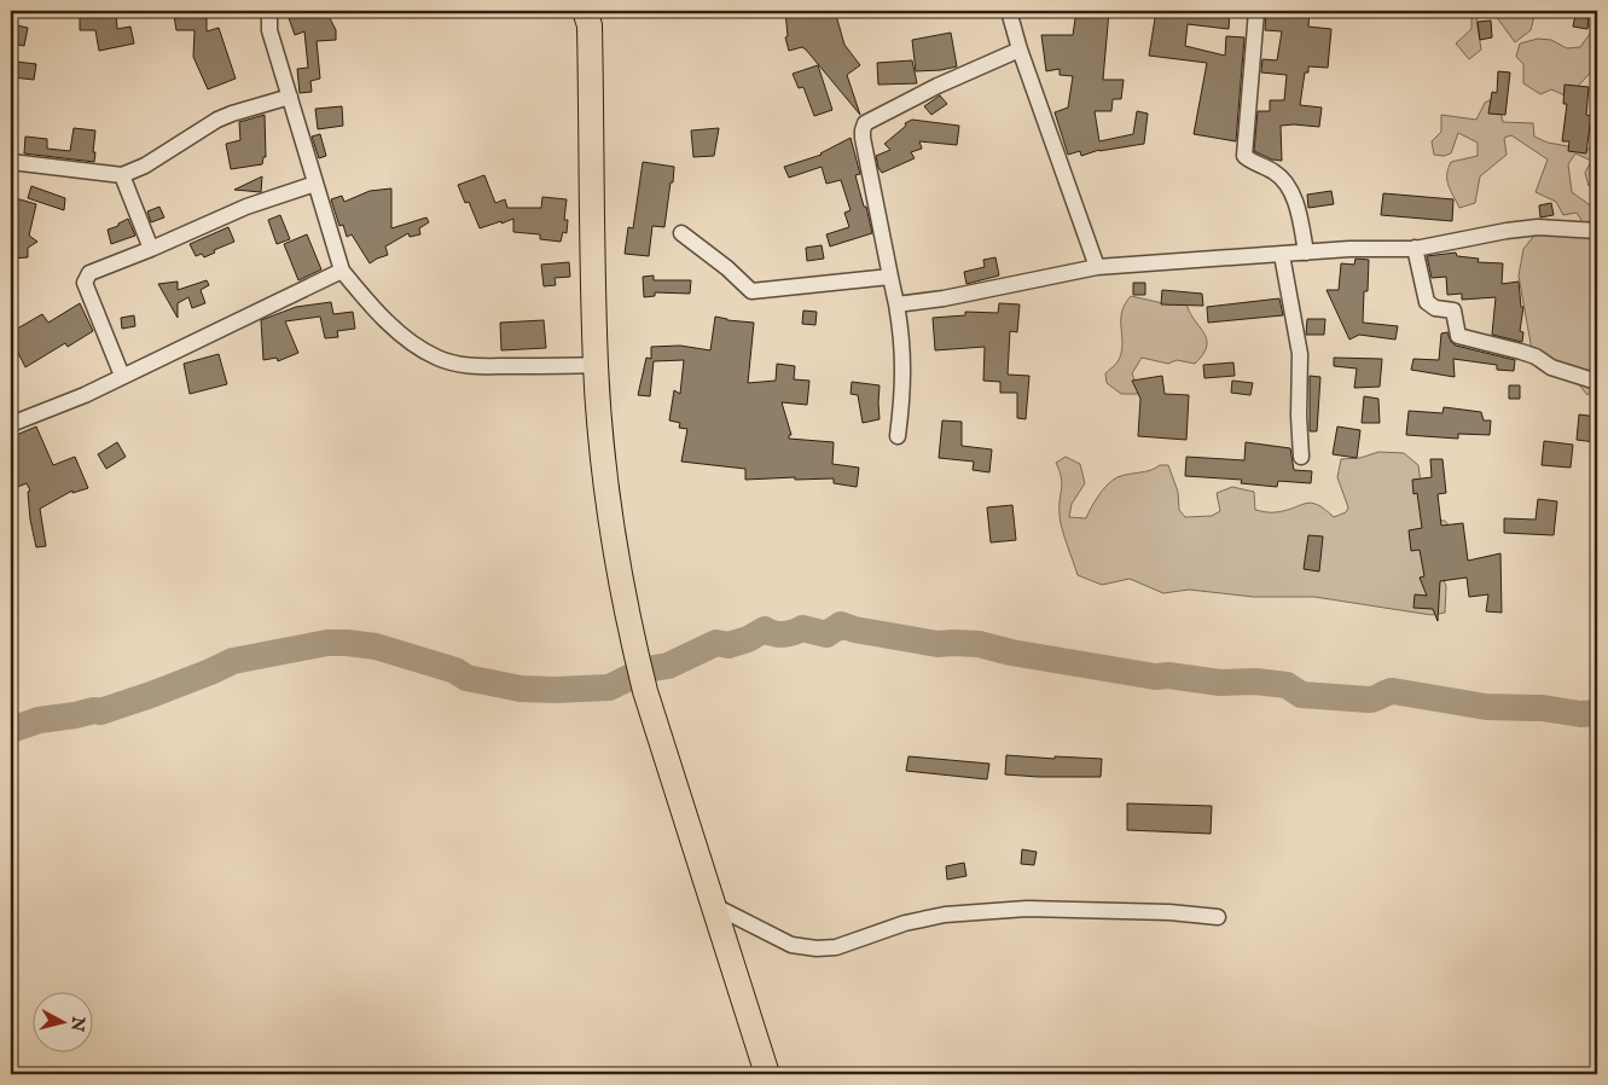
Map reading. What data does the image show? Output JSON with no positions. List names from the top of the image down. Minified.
{"north":"right"}
